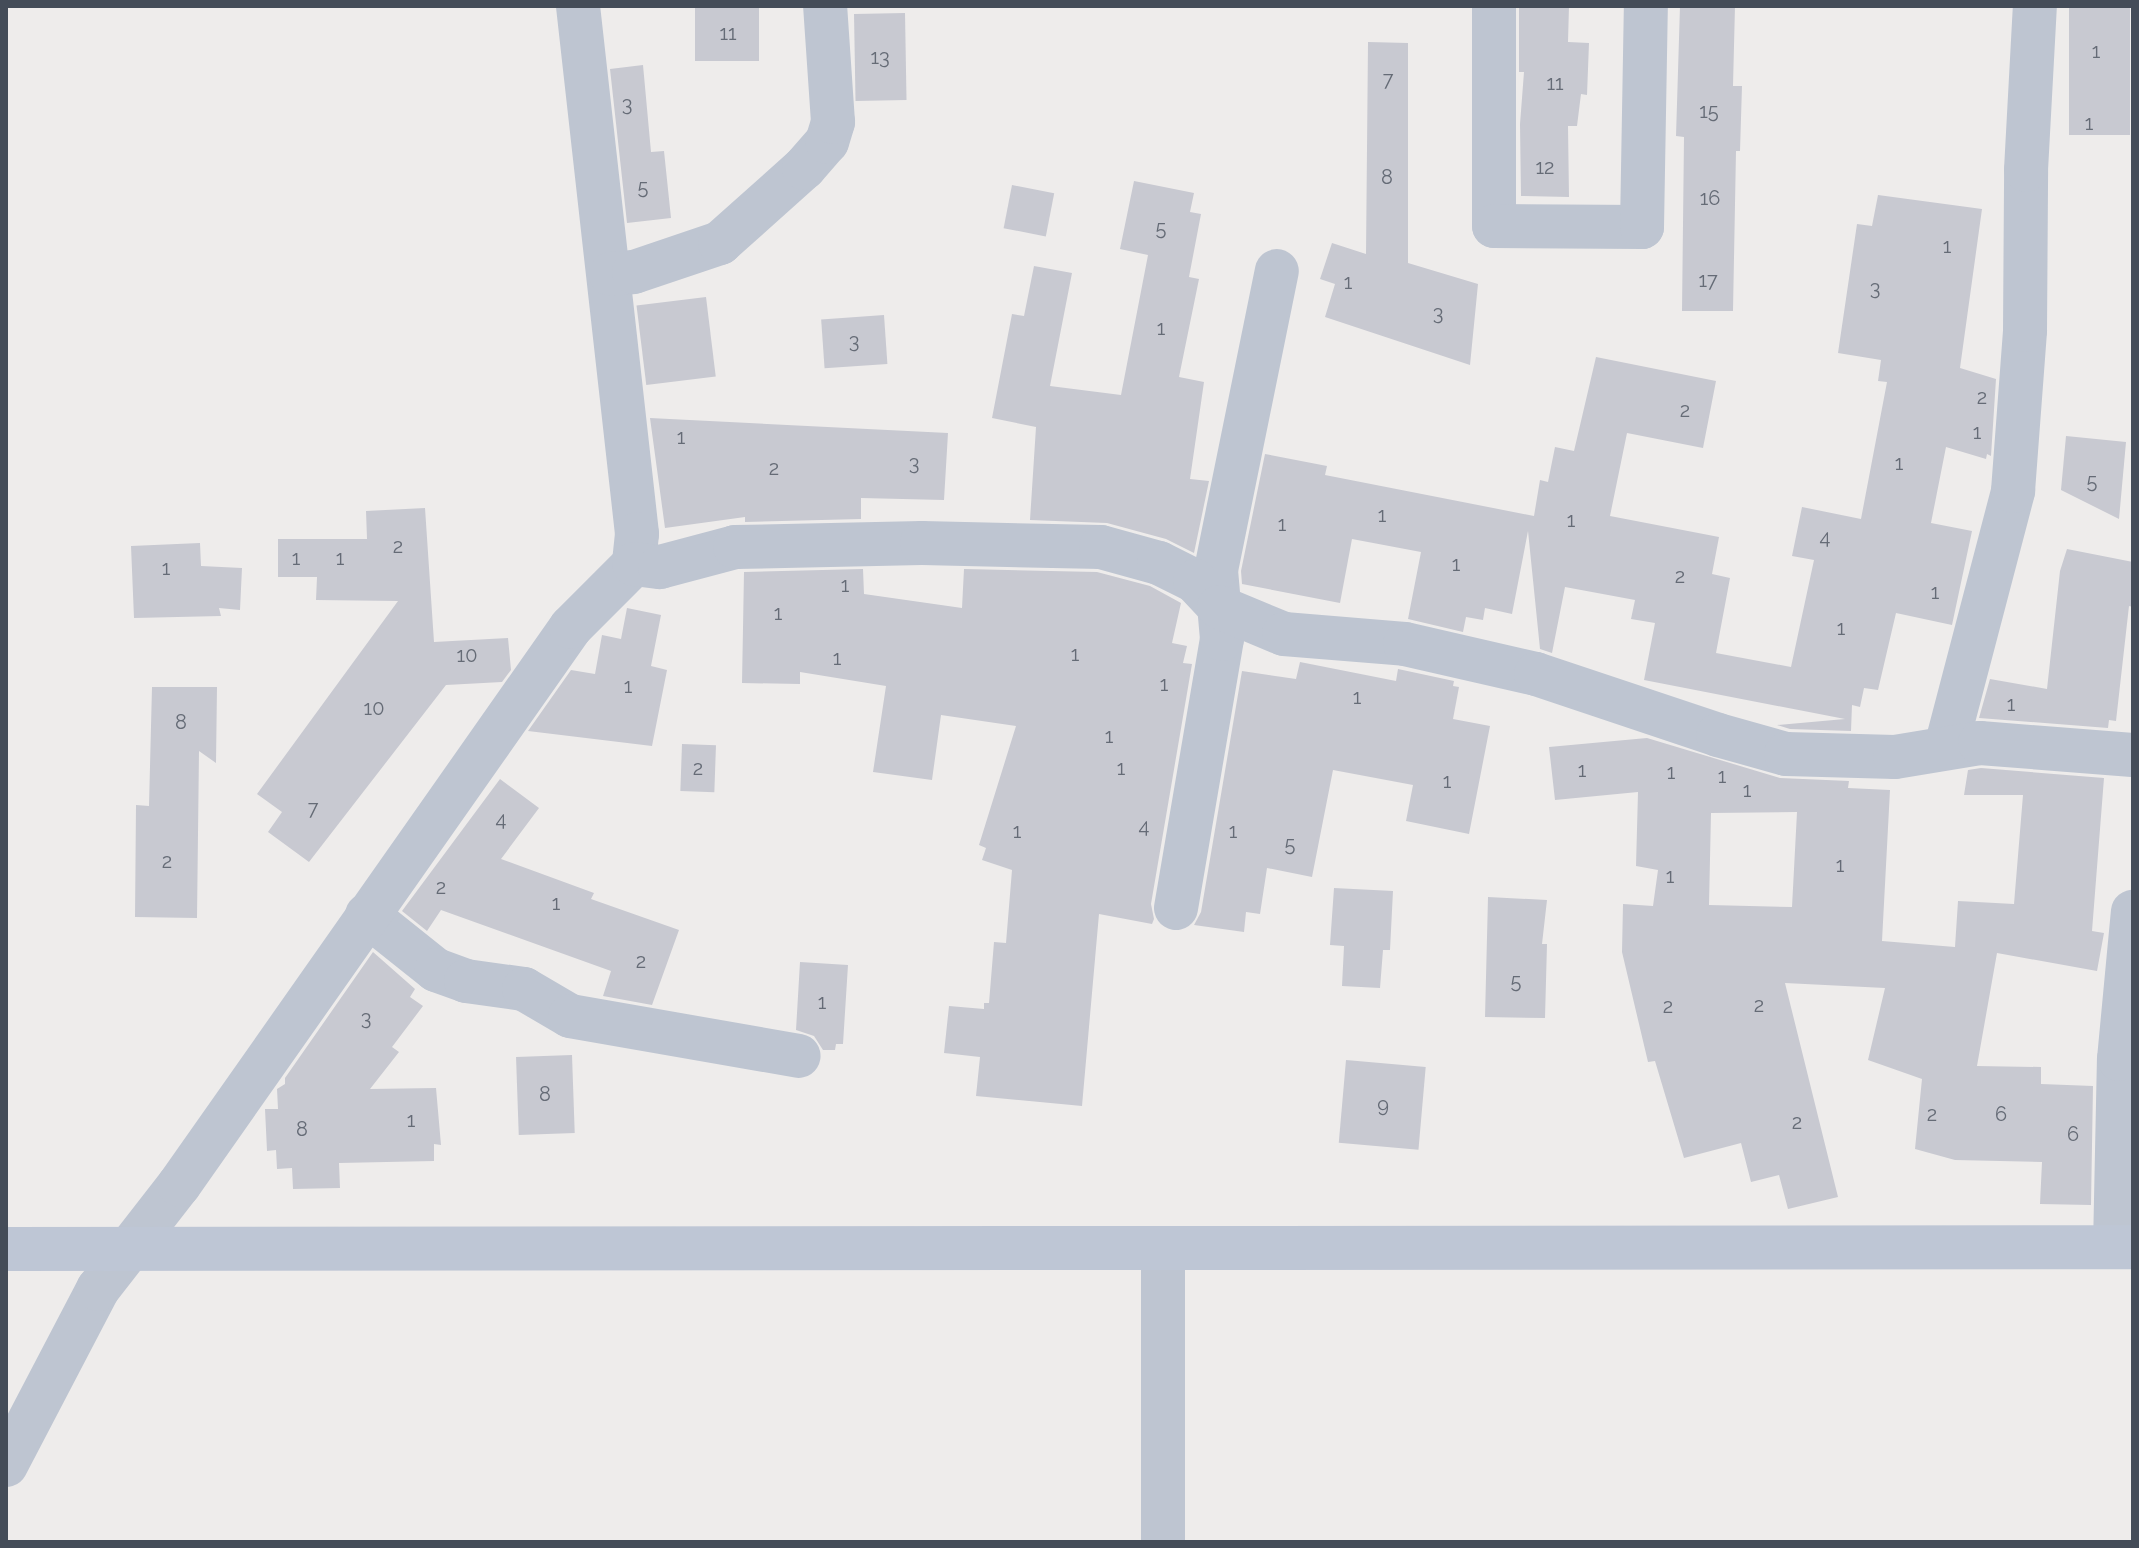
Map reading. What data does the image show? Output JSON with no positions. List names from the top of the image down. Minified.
{"house_numbers":["11","1","13","7","11","3","15","1","12","8","5","16","5","1","17","1","3","3","1","3","2","2","1","1","3","1","2","5","1","1","1","4","2","1","1","1","1","2","1","1","1","1","1","10","1","1","1","1","1","10","8","1","2","1","1","1","1","1","1","7","4","4","1","1","5","2","1","1","2","1","2","5","1","2","2","3","8","9","2","6","1","2","8","6"]}
